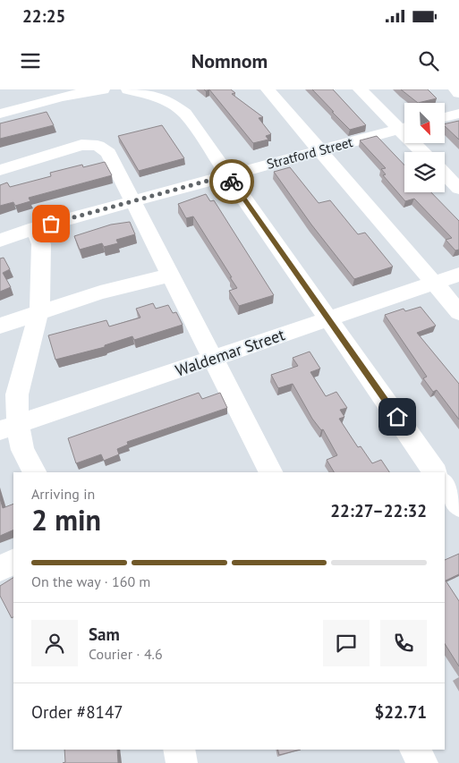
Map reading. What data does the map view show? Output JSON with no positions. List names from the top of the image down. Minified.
{"streets":{"street":["Stratford Street","Waldemar Street"]},"north":"bottom right","page":{"status":"22:25","header":"Nomnom","heading":["2 min","Arriving in","22:27–22:32"],"panel":["Sam","Courier · 4.6","Order #8147","$22.71"],"bar":"On the way · 160 m"}}
